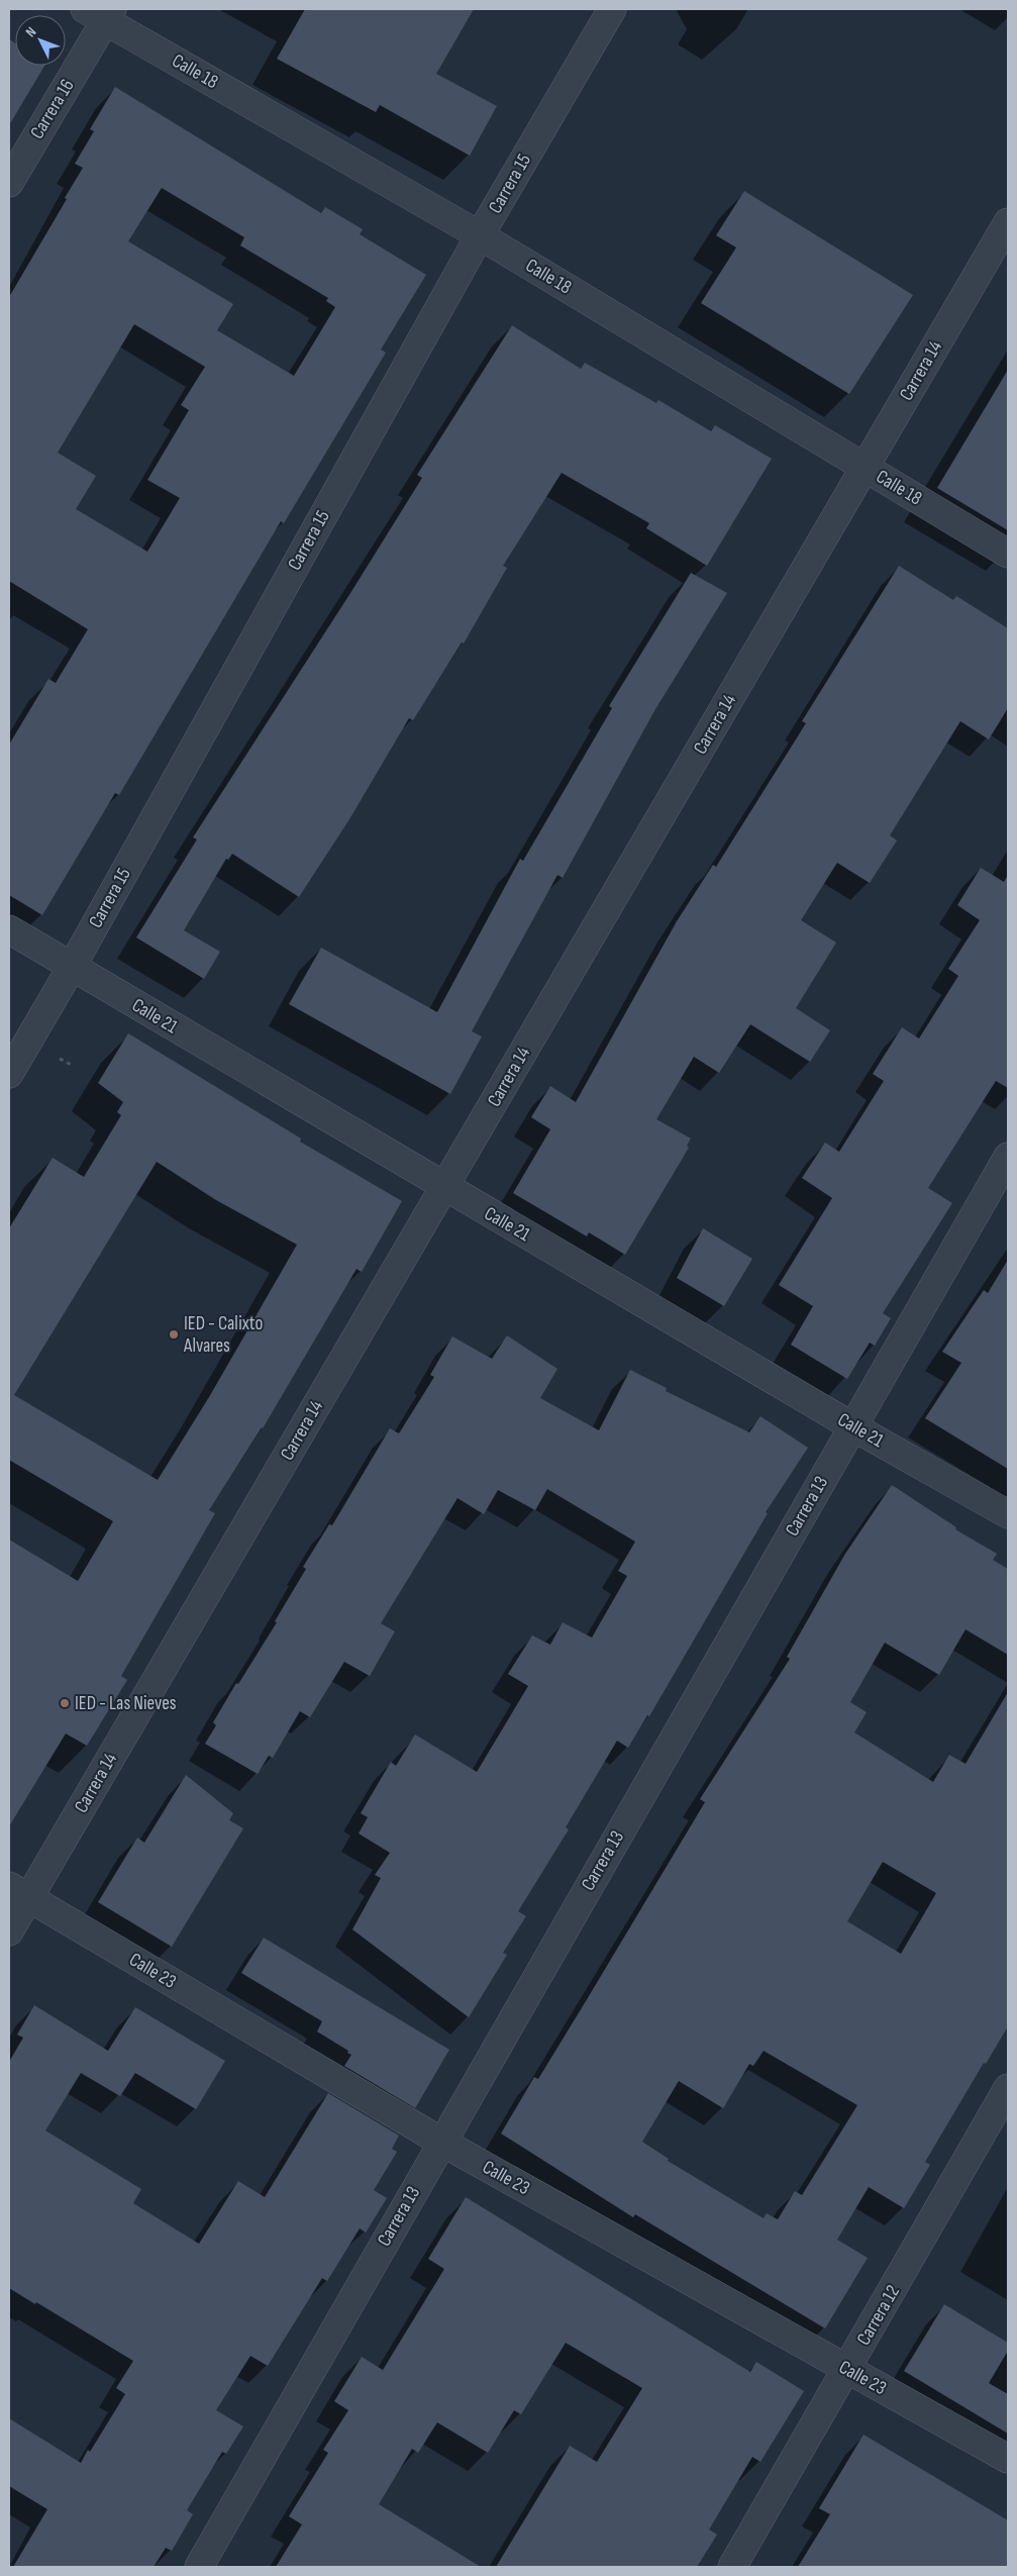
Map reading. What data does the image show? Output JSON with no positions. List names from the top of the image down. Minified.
{"streets":{"street":["Calle 18","Carrera 16","Carrera 15","Carrera 14","Calle 21","Carrera 13","Calle 23","Carrera 12"]},"crossings":[["Calle 18","Carrera 16"],["Calle 18","Carrera 15"],["Calle 18","Carrera 14"],["Carrera 15","Calle 21"],["Carrera 14","Calle 21"],["Carrera 14","Calle 23"],["Calle 21","Carrera 13"],["Carrera 13","Calle 23"],["Calle 23","Carrera 12"]],"places":["IED - Calixto Alvares","IED - Las Nieves"],"north":"top left"}
